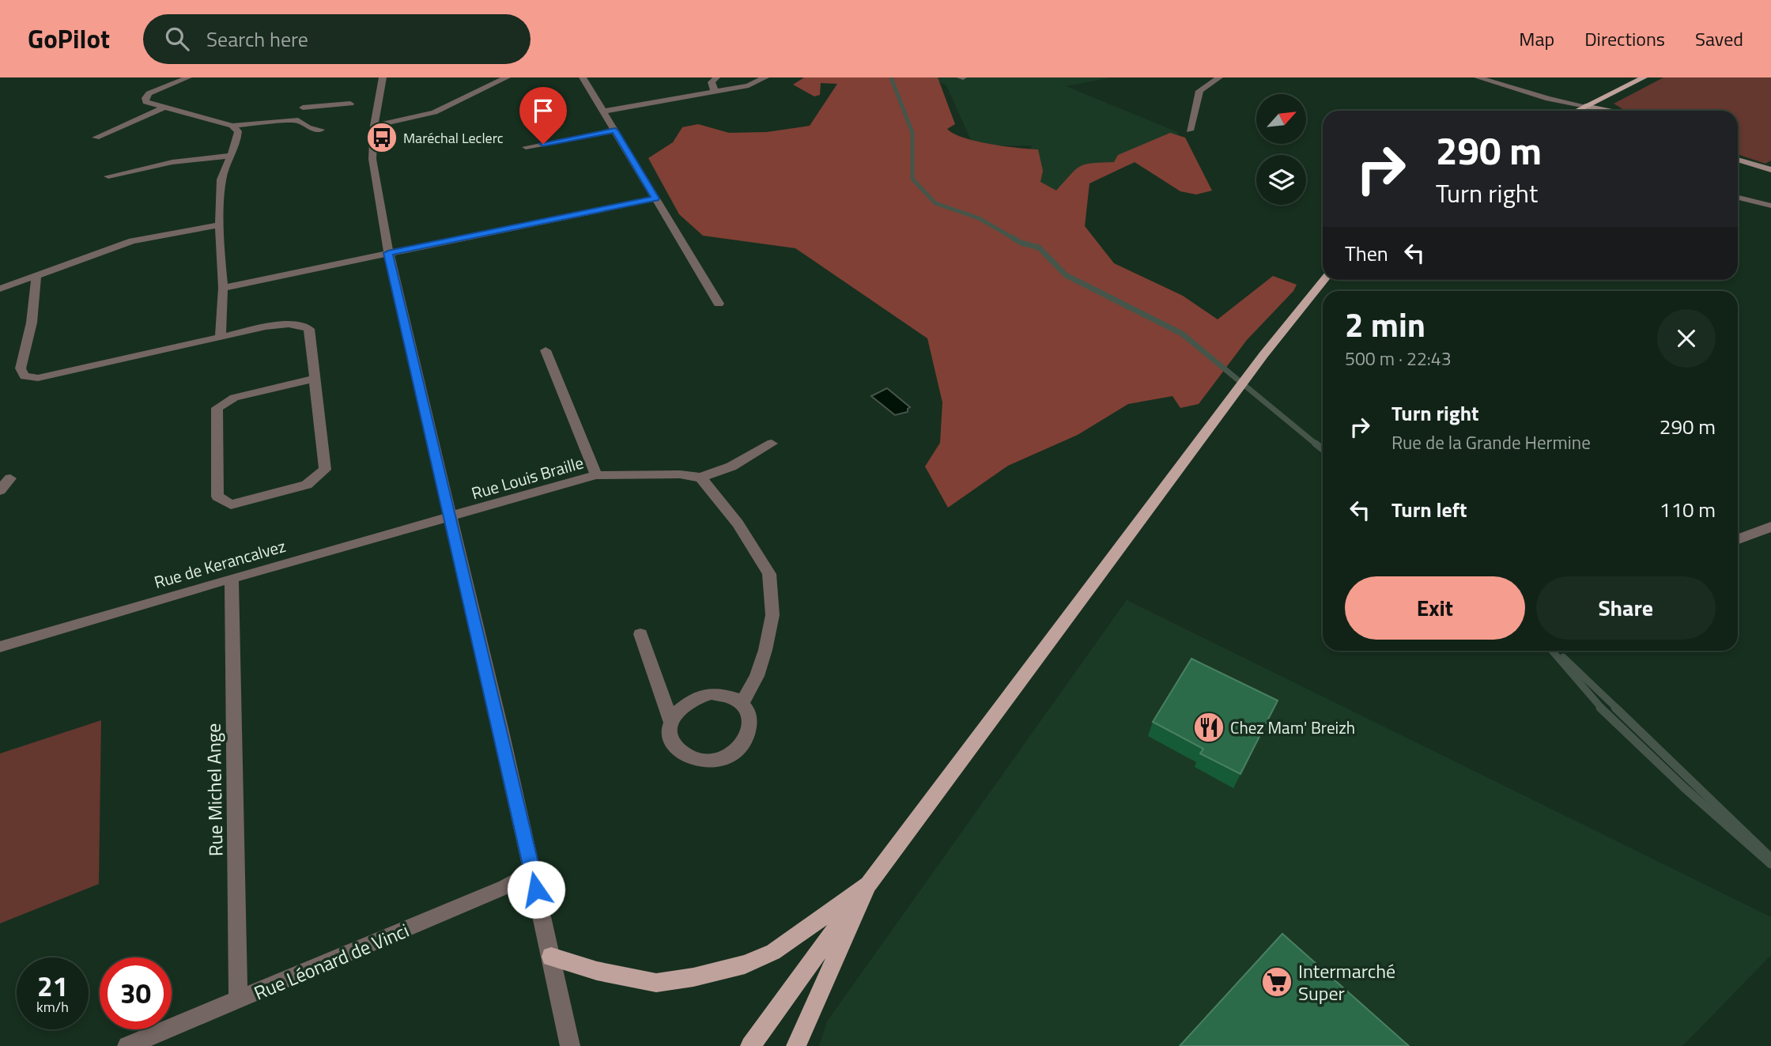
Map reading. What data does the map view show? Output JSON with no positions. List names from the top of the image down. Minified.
{"streets":{"street":["Rue Louis Braille","Rue de Kerancalvez","Rue Michel Ange","Rue Léonard de Vinci"]},"crossings":[["Rue Louis Braille","Rue de Kerancalvez"],["Rue de Kerancalvez","Rue Michel Ange"],["Rue Michel Ange","Rue Léonard de Vinci"]],"places":{"bus stop":["Maréchal Leclerc"],"restaurant":["Chez Mam' Breizh"],"supermarket":["Intermarché Super"]},"north":"top right","page":{"header":"GoPilot","search":"Search here","nav":["Map","Directions","Saved"],"turn":["290 m","Turn right"],"then":"Then","heading":["2 min","500 m · 22:43"],"list":[{"name":"Turn right","note":"Rue de la Grande Hermine","value":"290 m"},{"name":"Turn left","value":"110 m"}],"buttons":["Exit","Share"],"speed":"21 km/h","limit":"30"}}
